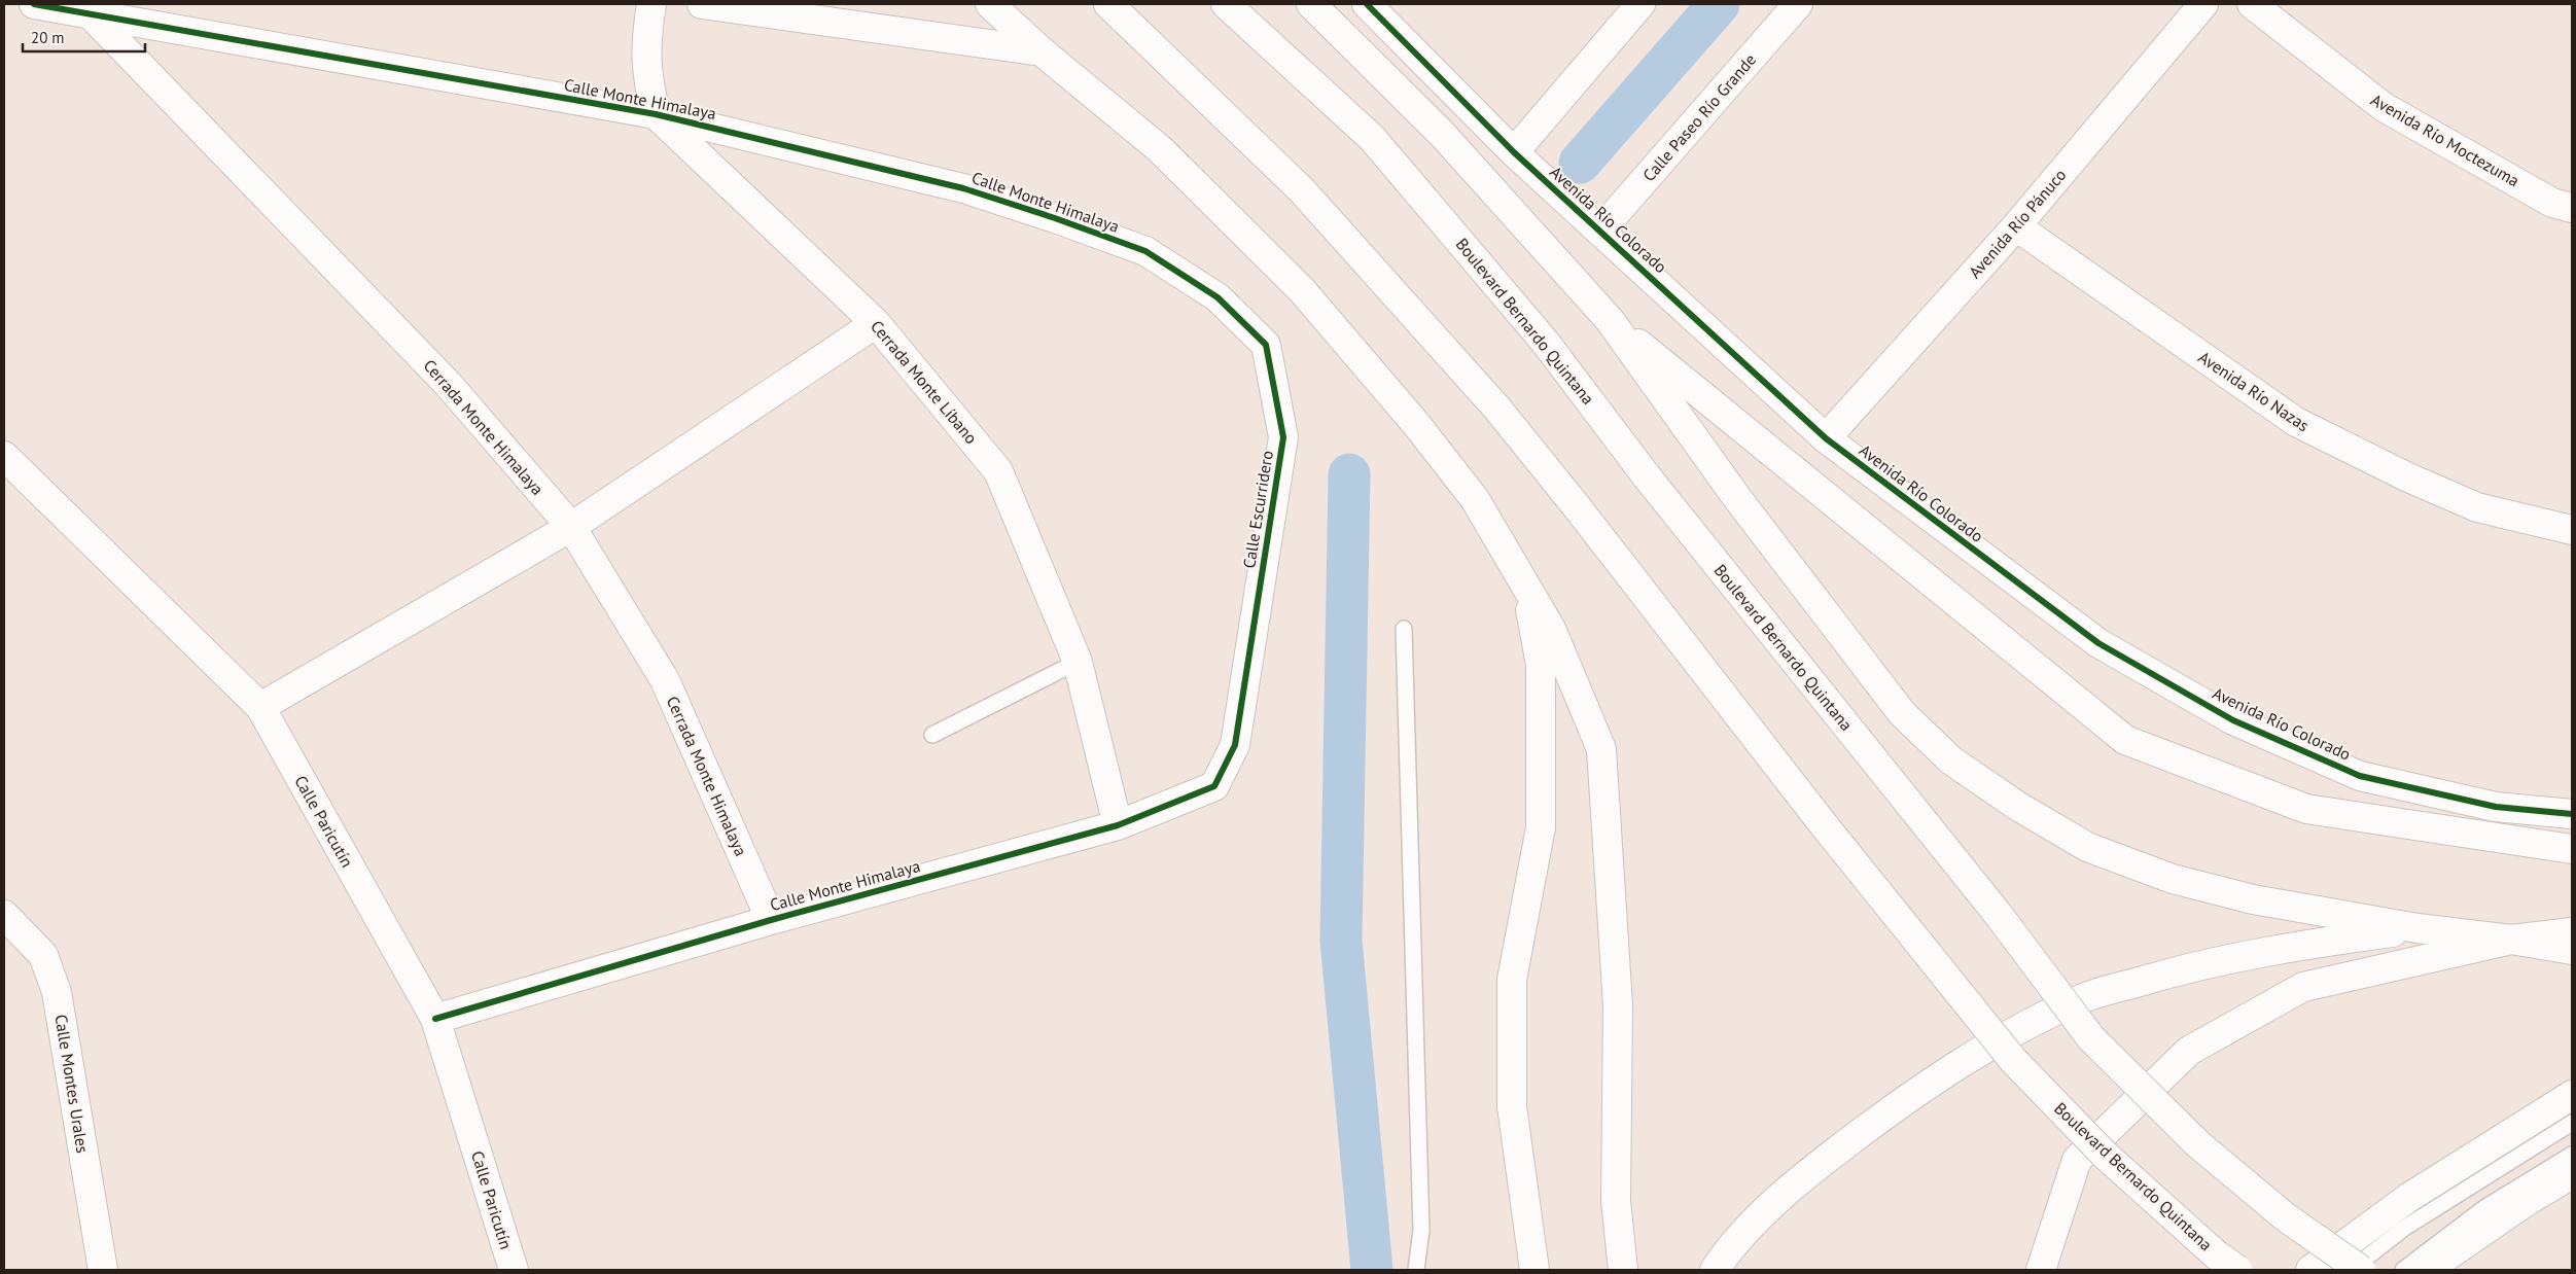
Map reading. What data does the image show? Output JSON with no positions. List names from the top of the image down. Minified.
{"streets":{"main road":["Calle Monte Himalaya","Calle Paseo Río Grande","Avenida Río Moctezuma","Avenida Río Colorado","Avenida Río Pánuco","Boulevard Bernardo Quintana","Cerrada Monte Líbano","Avenida Río Nazas","Cerrada Monte Himalaya","Calle Escurridero","Calle Paricutín","Calle Montes Urales"]},"crossings":[["Calle Monte Himalaya","Cerrada Monte Líbano"],["Calle Monte Himalaya","Cerrada Monte Himalaya"],["Calle Monte Himalaya","Calle Escurridero"],["Calle Monte Himalaya","Calle Paricutín"],["Calle Paseo Río Grande","Avenida Río Colorado"],["Avenida Río Colorado","Avenida Río Pánuco"],["Avenida Río Pánuco","Avenida Río Nazas"]],"scale_bar":"20 m"}
